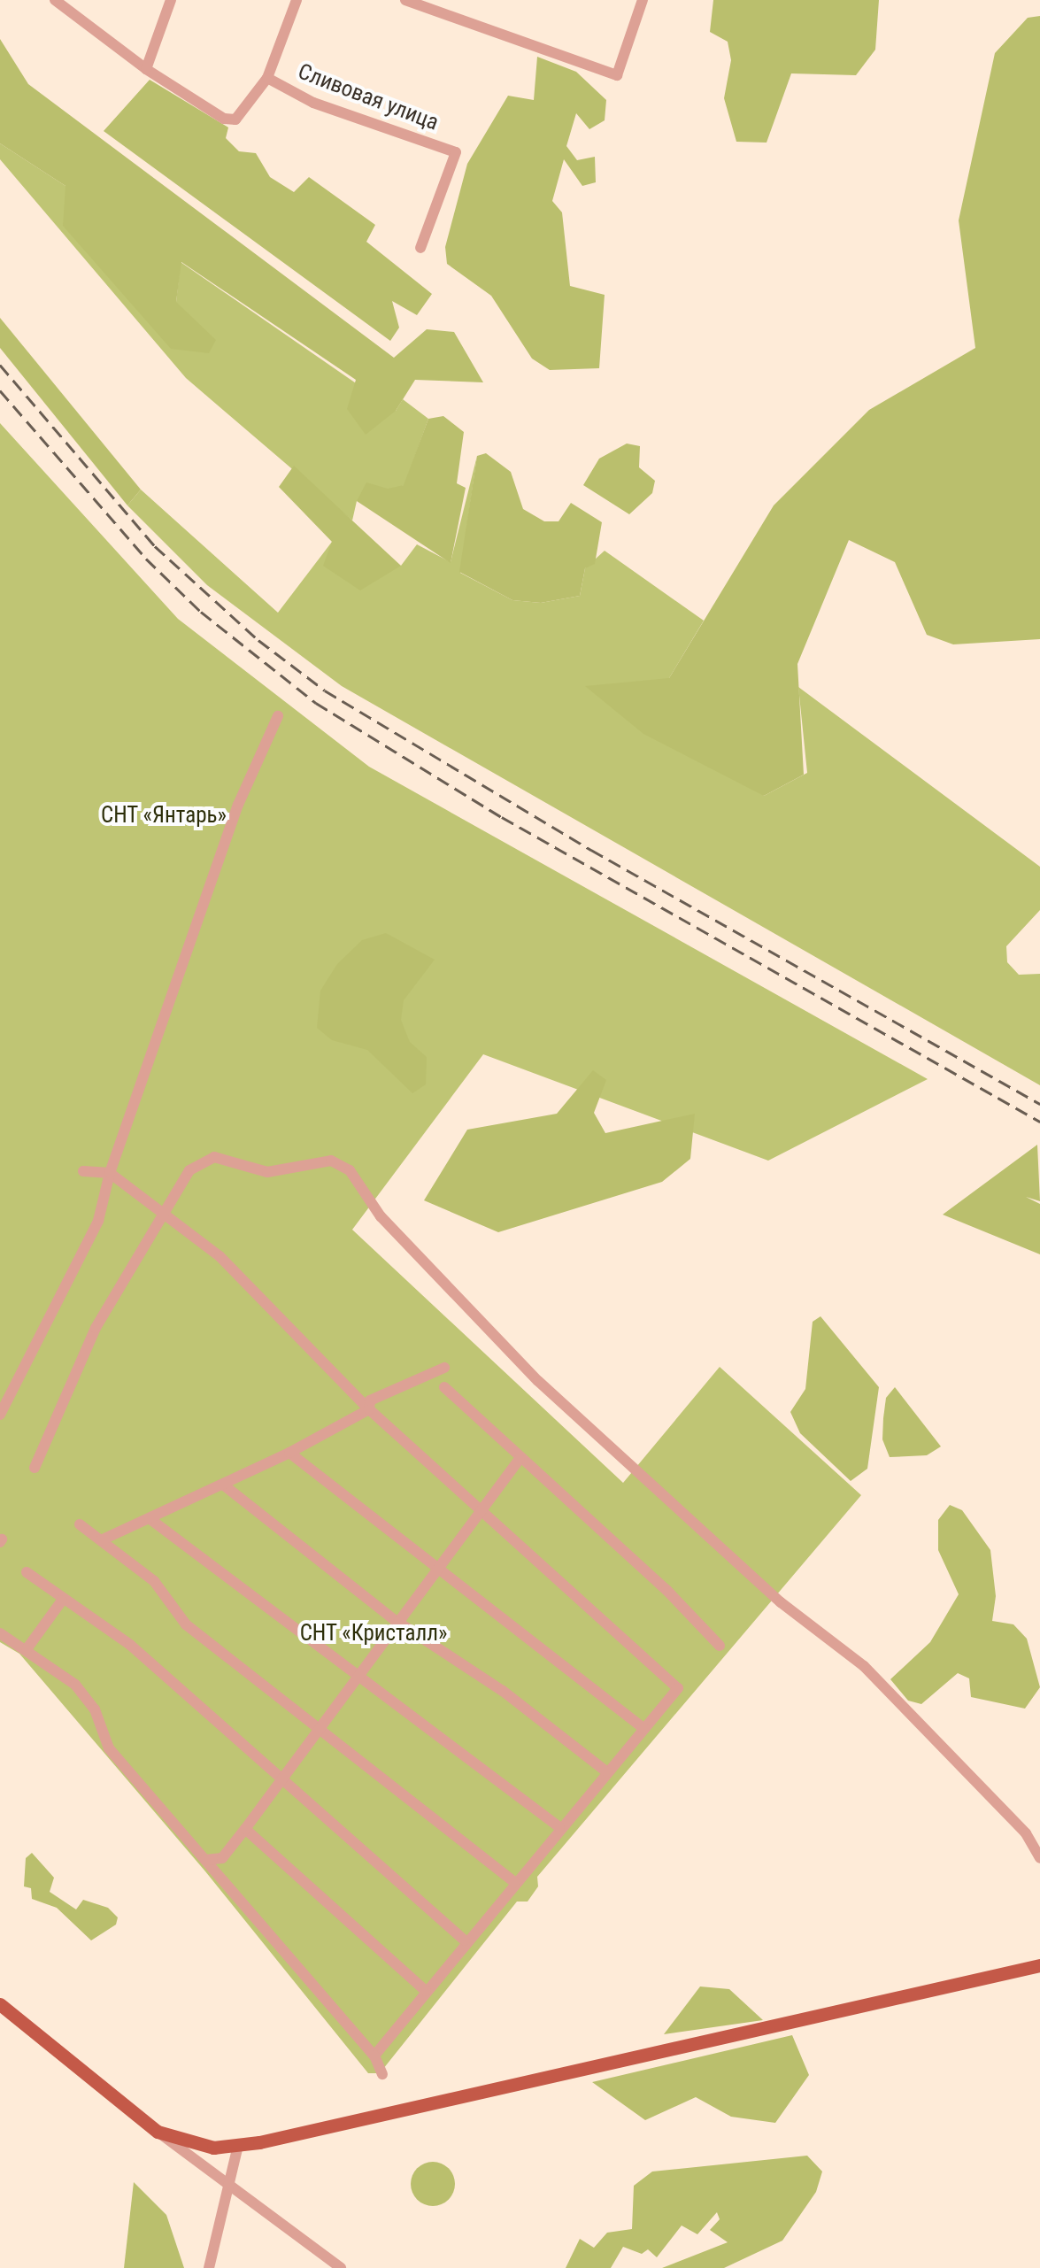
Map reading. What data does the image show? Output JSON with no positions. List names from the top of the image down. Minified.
{"streets":{"street":["Сливовая улица"]},"parks":["СНТ «Янтарь»","СНТ «Кристалл»"]}
